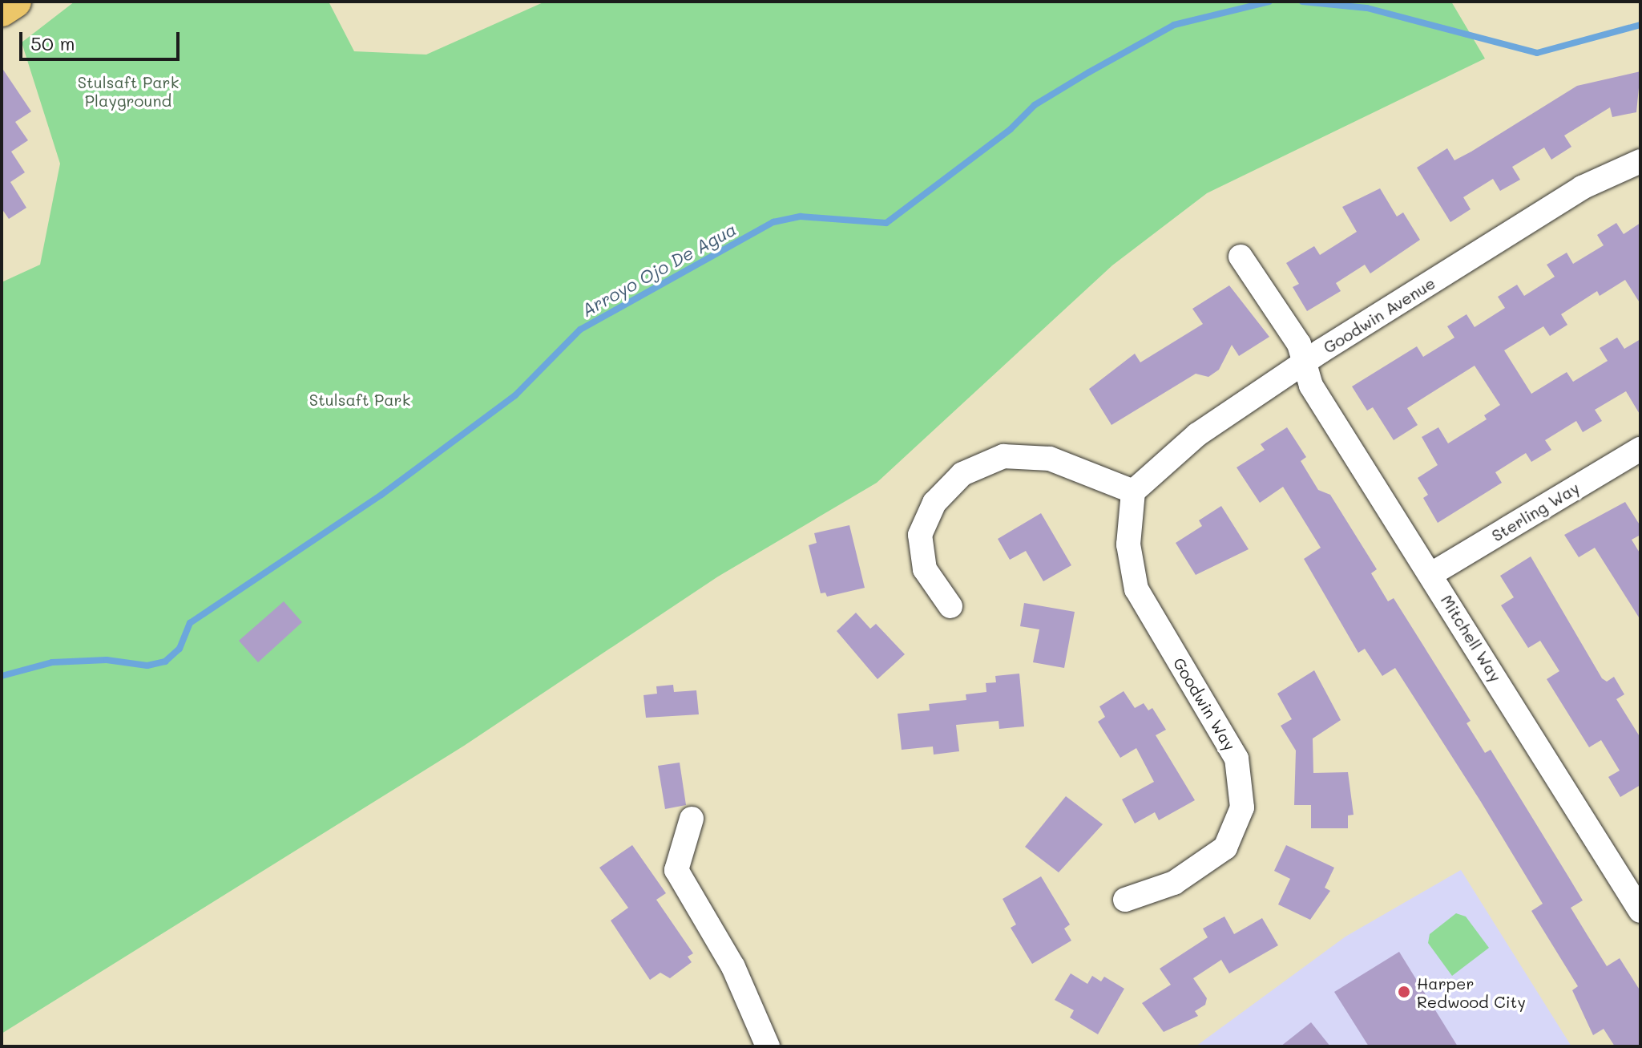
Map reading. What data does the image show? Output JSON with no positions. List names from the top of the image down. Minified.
{"streets":{"street":["Goodwin Avenue","Sterling Way","Mitchell Way","Goodwin Way"]},"crossings":[["Goodwin Avenue","Mitchell Way"],["Goodwin Avenue","Goodwin Way"],["Sterling Way","Mitchell Way"]],"water":["Arroyo Ojo De Agua"],"parks":["Stulsaft Park Playground","Stulsaft Park"],"places":["Harper Redwood City"],"scale_bar":"50 m"}
